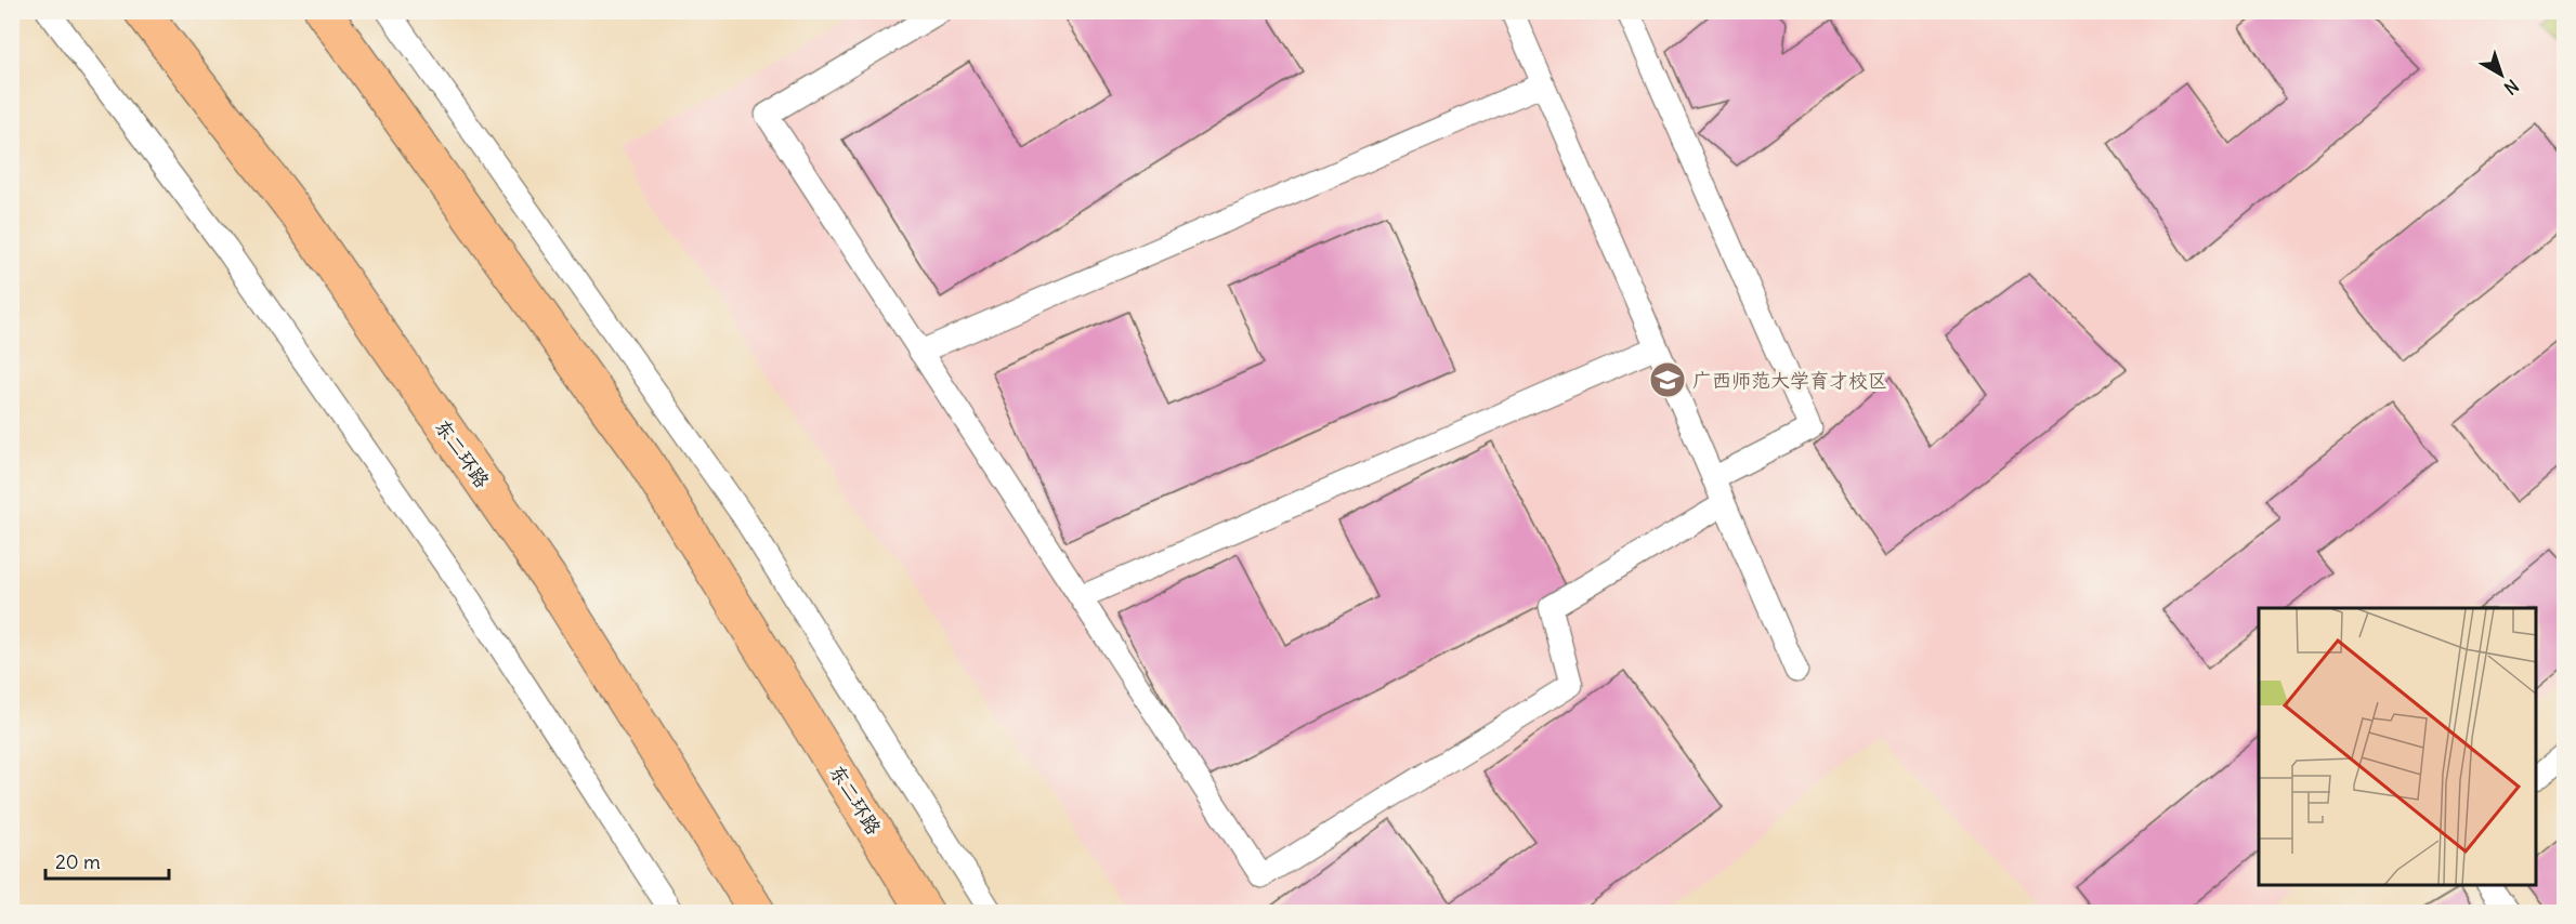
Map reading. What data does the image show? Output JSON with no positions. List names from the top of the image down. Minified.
{"streets":{"main road":["东二环路"]},"places":{"school or university":["广西师范大学育才校区"]},"scale_bar":"20 m","north":"bottom right"}
